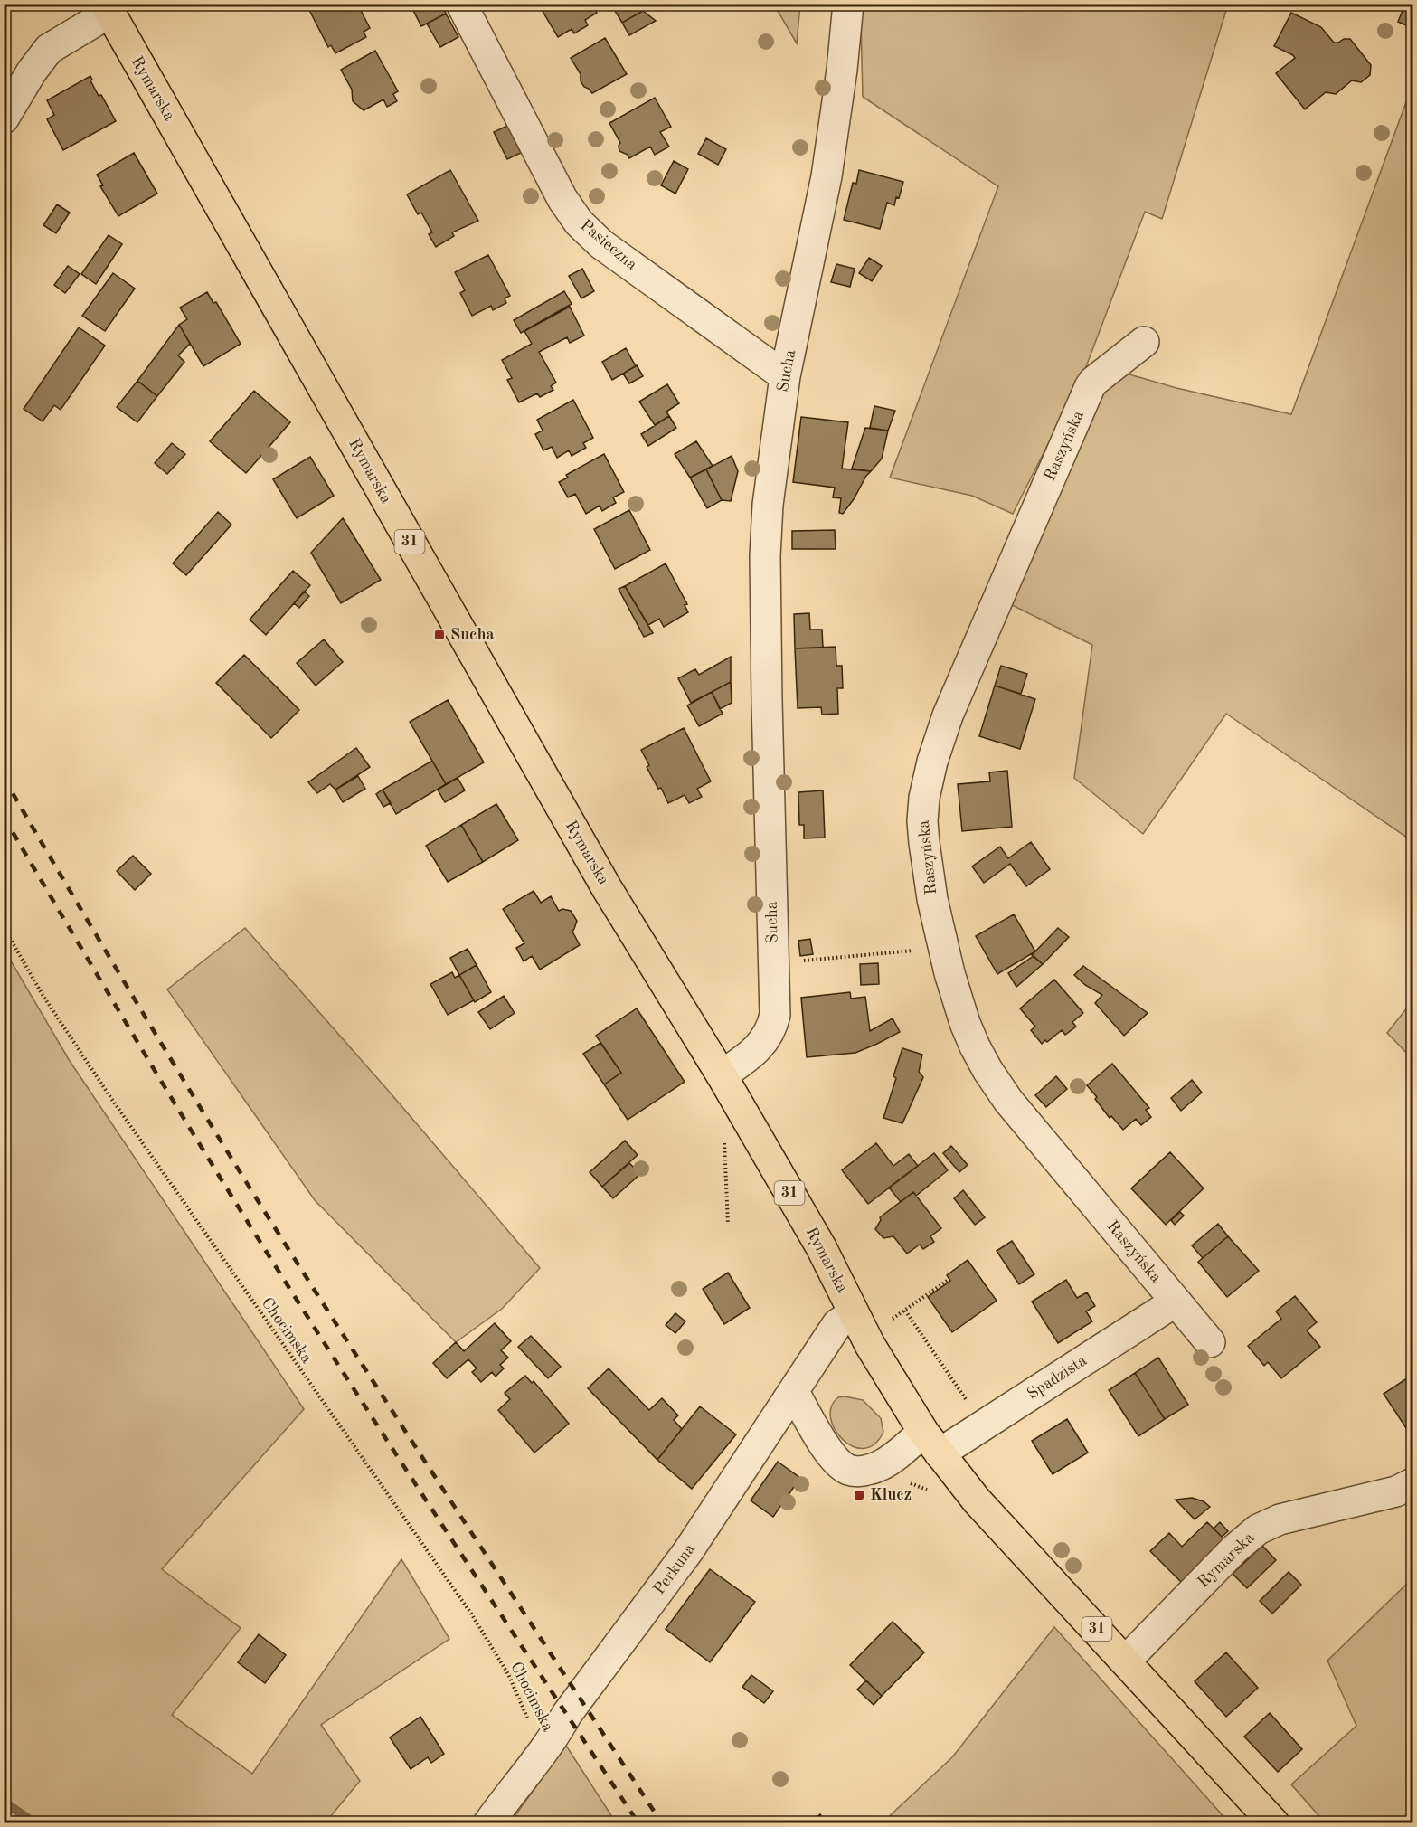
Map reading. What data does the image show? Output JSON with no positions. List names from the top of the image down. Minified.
{"streets":{"main road":["Rymarska","31"],"street":["Pasieczna","Sucha","Raszyńska","Spadzista","Perkuna"],"path":["Chocimska"]},"crossings":[["Rymarska","Sucha"],["Rymarska","Spadzista"],["Rymarska","Perkuna"],["Pasieczna","Sucha"],["Raszyńska","Spadzista"],["Chocimska","Perkuna"],["Spadzista","Perkuna"]],"places":{"transit":["Sucha","Klucz"]}}
